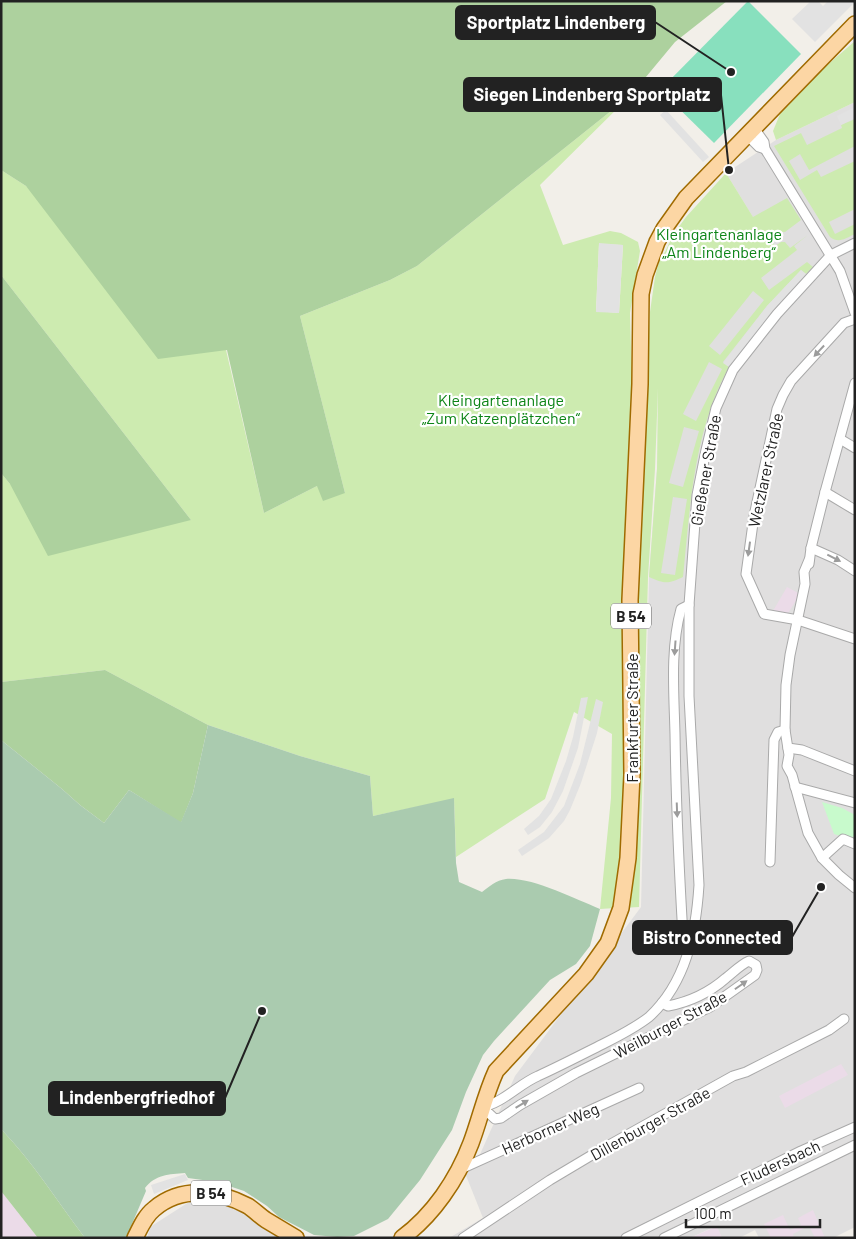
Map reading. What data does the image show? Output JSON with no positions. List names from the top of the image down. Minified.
{"streets":{"main road":["B 54","Frankfurter Straße"],"street":["Gießener Straße","Wetzlarer Straße","Weilburger Straße","Dillenburger Straße","Herborner Weg","Fludersbach"]},"crossings":[["Gießener Straße","Frankfurter Straße"],["Gießener Straße","Weilburger Straße"],["Frankfurter Straße","Weilburger Straße"],["Frankfurter Straße","Herborner Weg"]],"parks":["Kleingartenanlage „Am Lindenberg“","Kleingartenanlage „Zum Katzenplätzchen“"],"places":["Sportplatz Lindenberg","Siegen Lindenberg Sportplatz","Bistro Connected","Lindenbergfriedhof"],"scale_bar":"100 m"}
